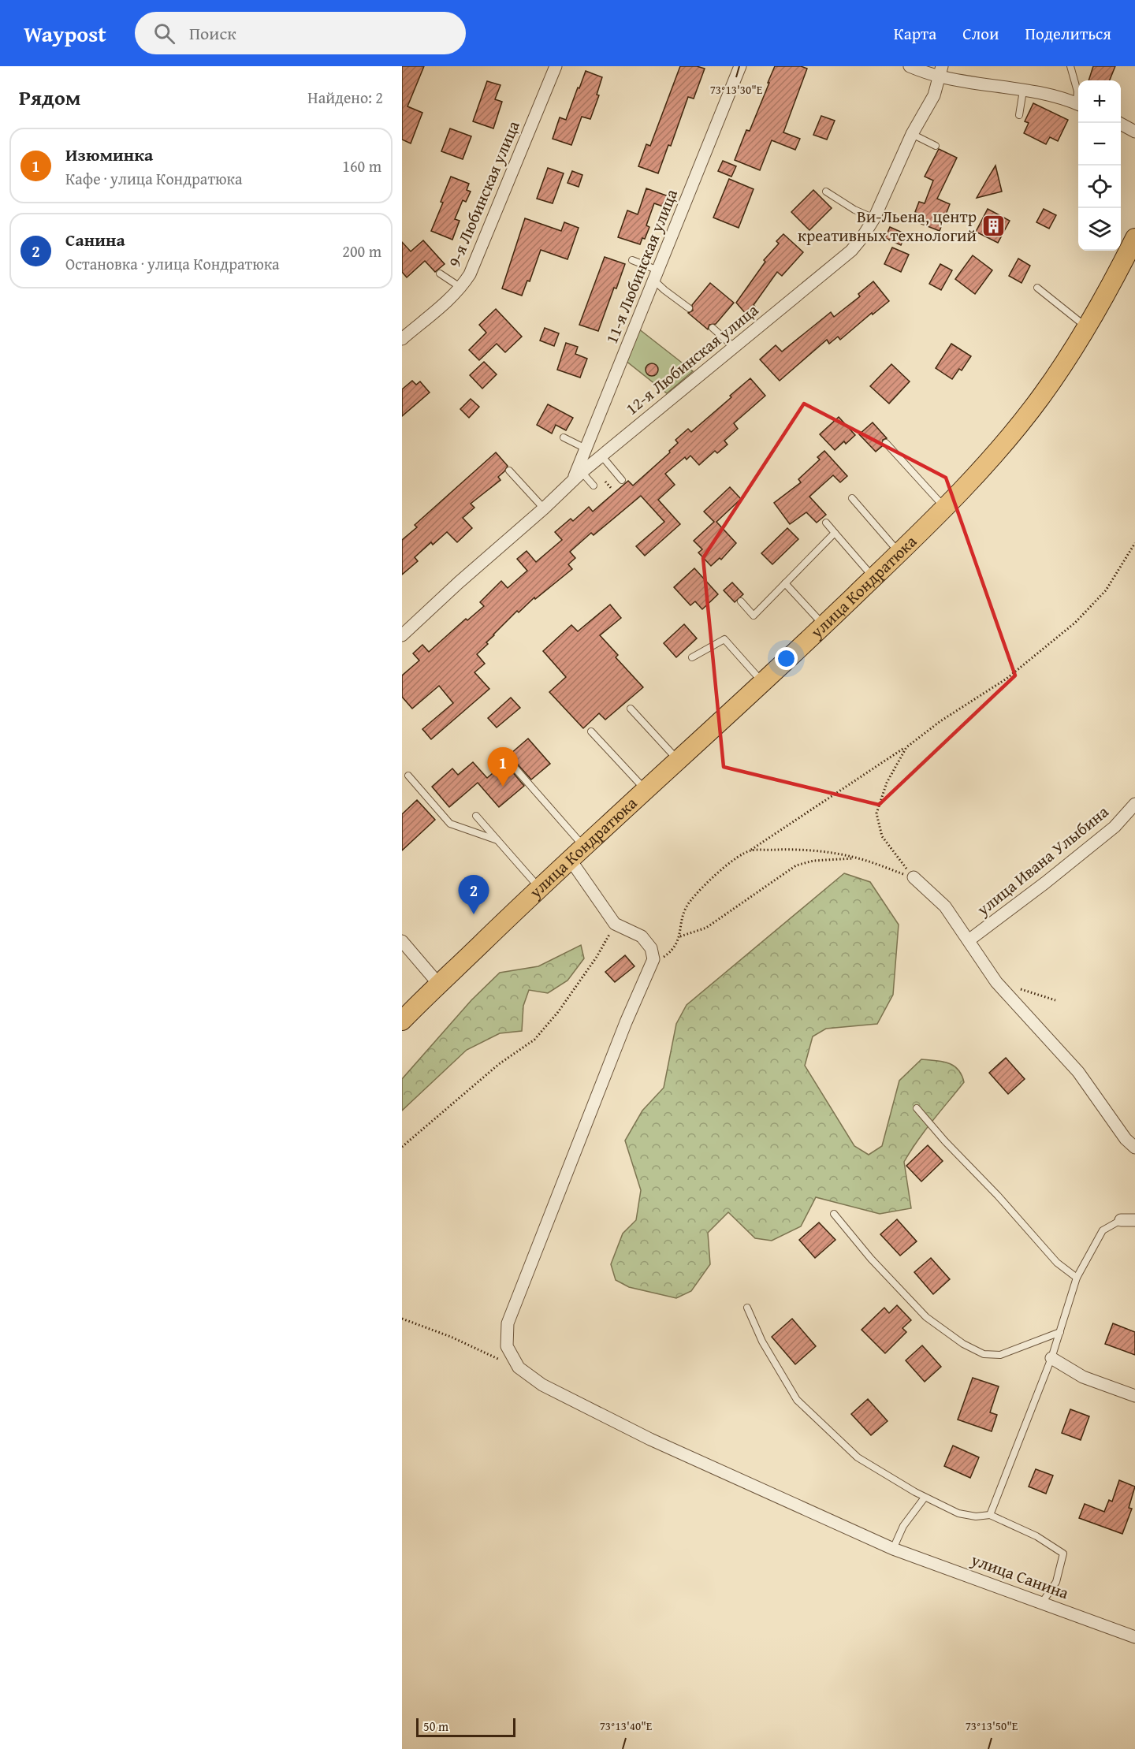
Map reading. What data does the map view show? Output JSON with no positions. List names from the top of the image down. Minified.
{"streets":{"main road":["улица Кондратюка"],"street":["9-я Любинская улица","11-я Любинская улица","12-я Любинская улица","улица Ивана Улыбина","улица Санина"]},"crossings":[["11-я Любинская улица","12-я Любинская улица"]],"places":{"building":["Ви-Льена, центр креативных технологий"]},"scale_bar":"50 m","page":{"header":"Waypost","search":"Поиск","nav":["Карта","Слои","Поделиться"],"heading":["Рядом","Найдено: 2"],"map_buttons":["+","−"],"list":[{"mark":"1","name":"Изюминка","note":"Кафе · улица Кондратюка","value":"160 m"},{"mark":"2","name":"Санина","note":"Остановка · улица Кондратюка","value":"200 m"}],"pins":["1","2"],"scale":"50 m"},"coordinates":["73°13'30\"E","73°13'40\"E","73°13'50\"E"]}
